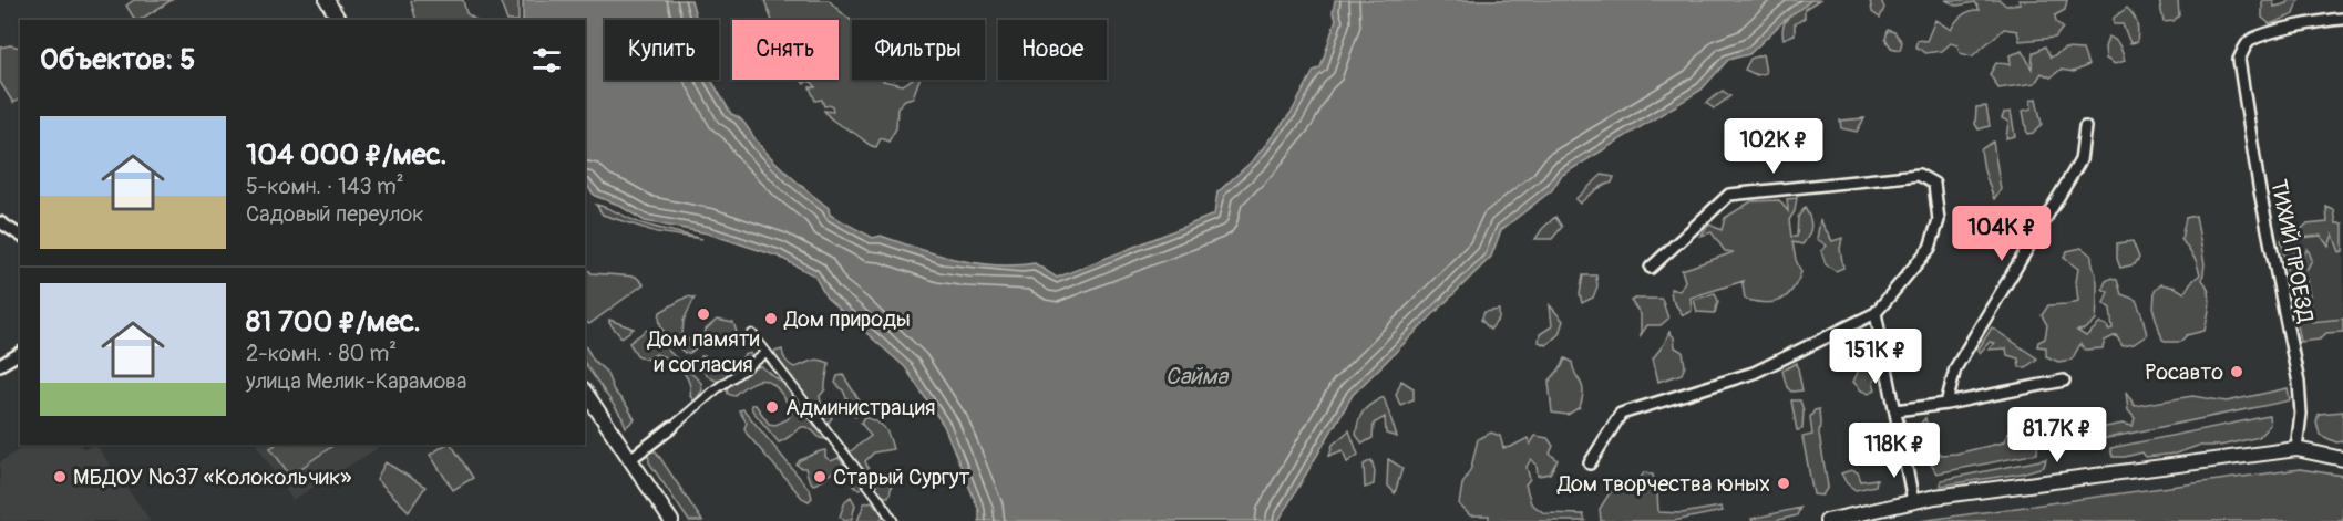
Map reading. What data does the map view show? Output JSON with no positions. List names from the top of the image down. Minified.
{"streets":{"street":["ТИХИЙ ПРОЕЗД"]},"water":["Сайма"],"places":["Дом памяти и согласия","Дом природы","Росавто","Администрация","МБДОУ №37 «Колокольчик»","Старый Сургут","Дом творчества юных"],"page":{"chip":["Купить","Снять","Фильтры","Новое"],"heading":"Объектов: 5","list":[{"name":"104 000 ₽/мес.","note":"5-комн. · 143 m² · Садовый переулок"},{"name":"81 700 ₽/мес.","note":"2-комн. · 80 m² · улица Мелик-Карамова"}],"price":["102K ₽","104K ₽","151K ₽","81.7K ₽","118K ₽"]}}
